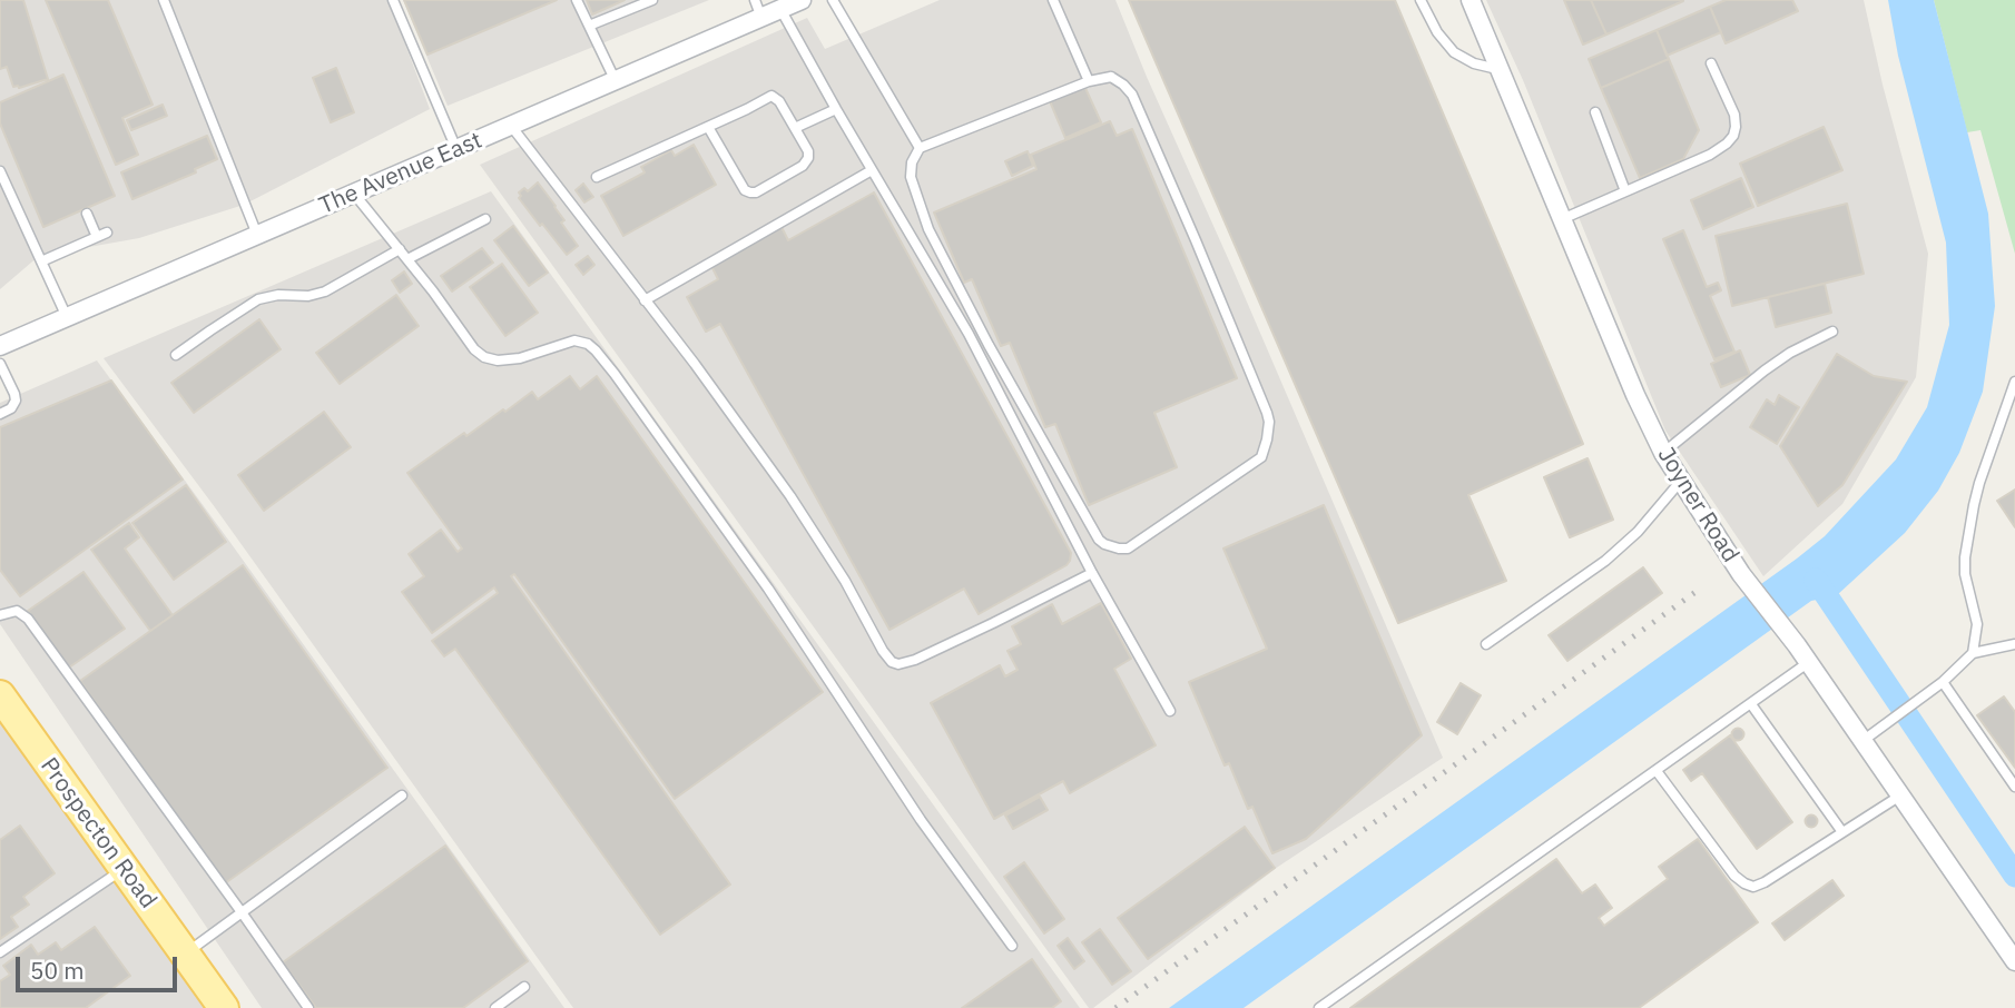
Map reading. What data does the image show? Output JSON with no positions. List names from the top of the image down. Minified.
{"streets":{"main road":["Prospecton Road"],"street":["The Avenue East","Joyner Road"]},"scale_bar":"50 m"}
